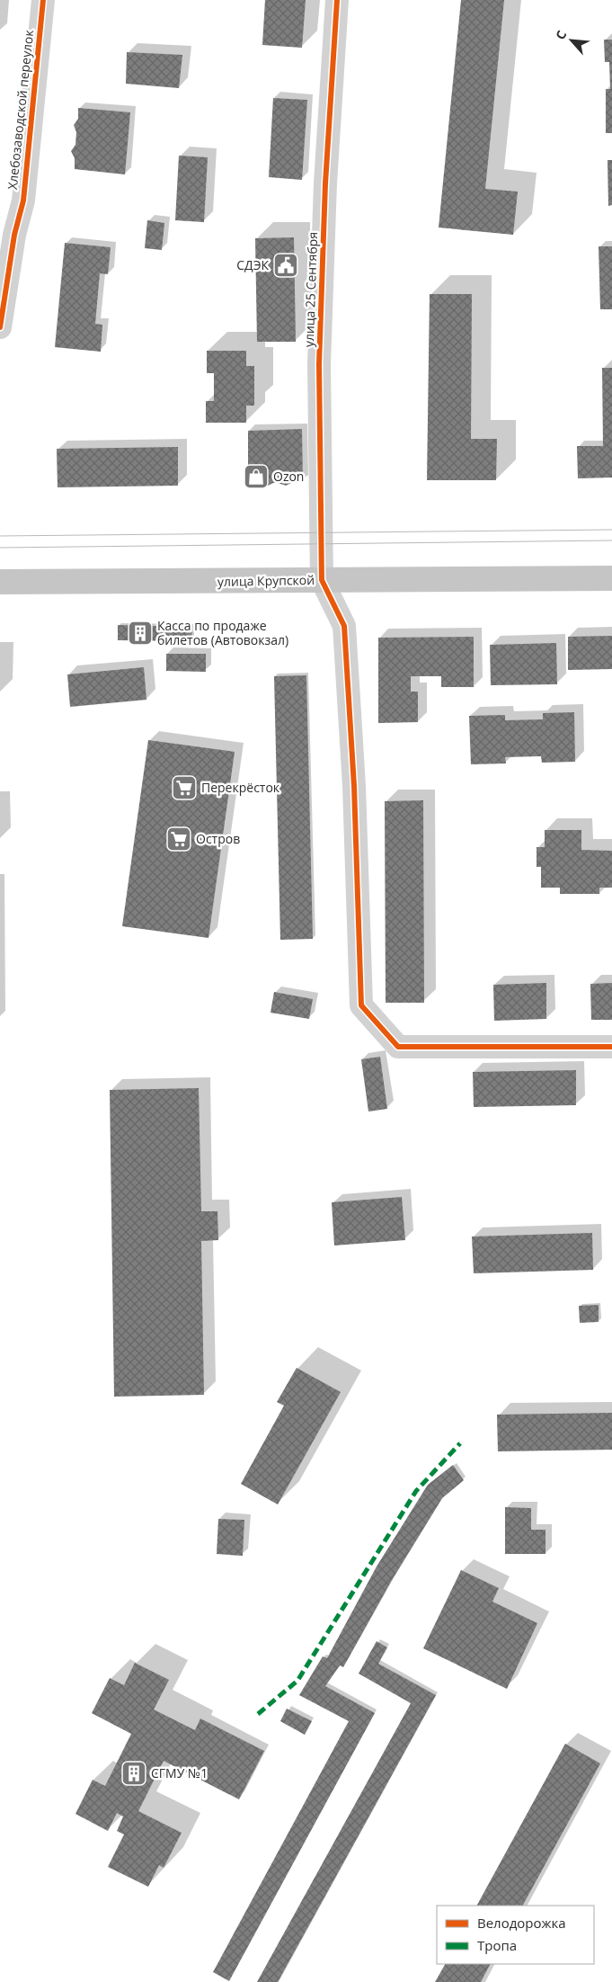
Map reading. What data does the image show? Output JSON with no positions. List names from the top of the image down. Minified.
{"streets":{"main road":["улица Крупской"],"street":["Хлебозаводской переулок","улица 25 Сентября"]},"crossings":[["улица 25 Сентября","улица Крупской"]],"places":{"public building":["СДЭК"],"shop":["Ozon"],"building":["Касса по продаже билетов (Автовокзал)","СГМУ №1"],"supermarket":["Перекрёсток","Остров"]},"legend":["Велодорожка","Тропа"],"north":"top left"}
